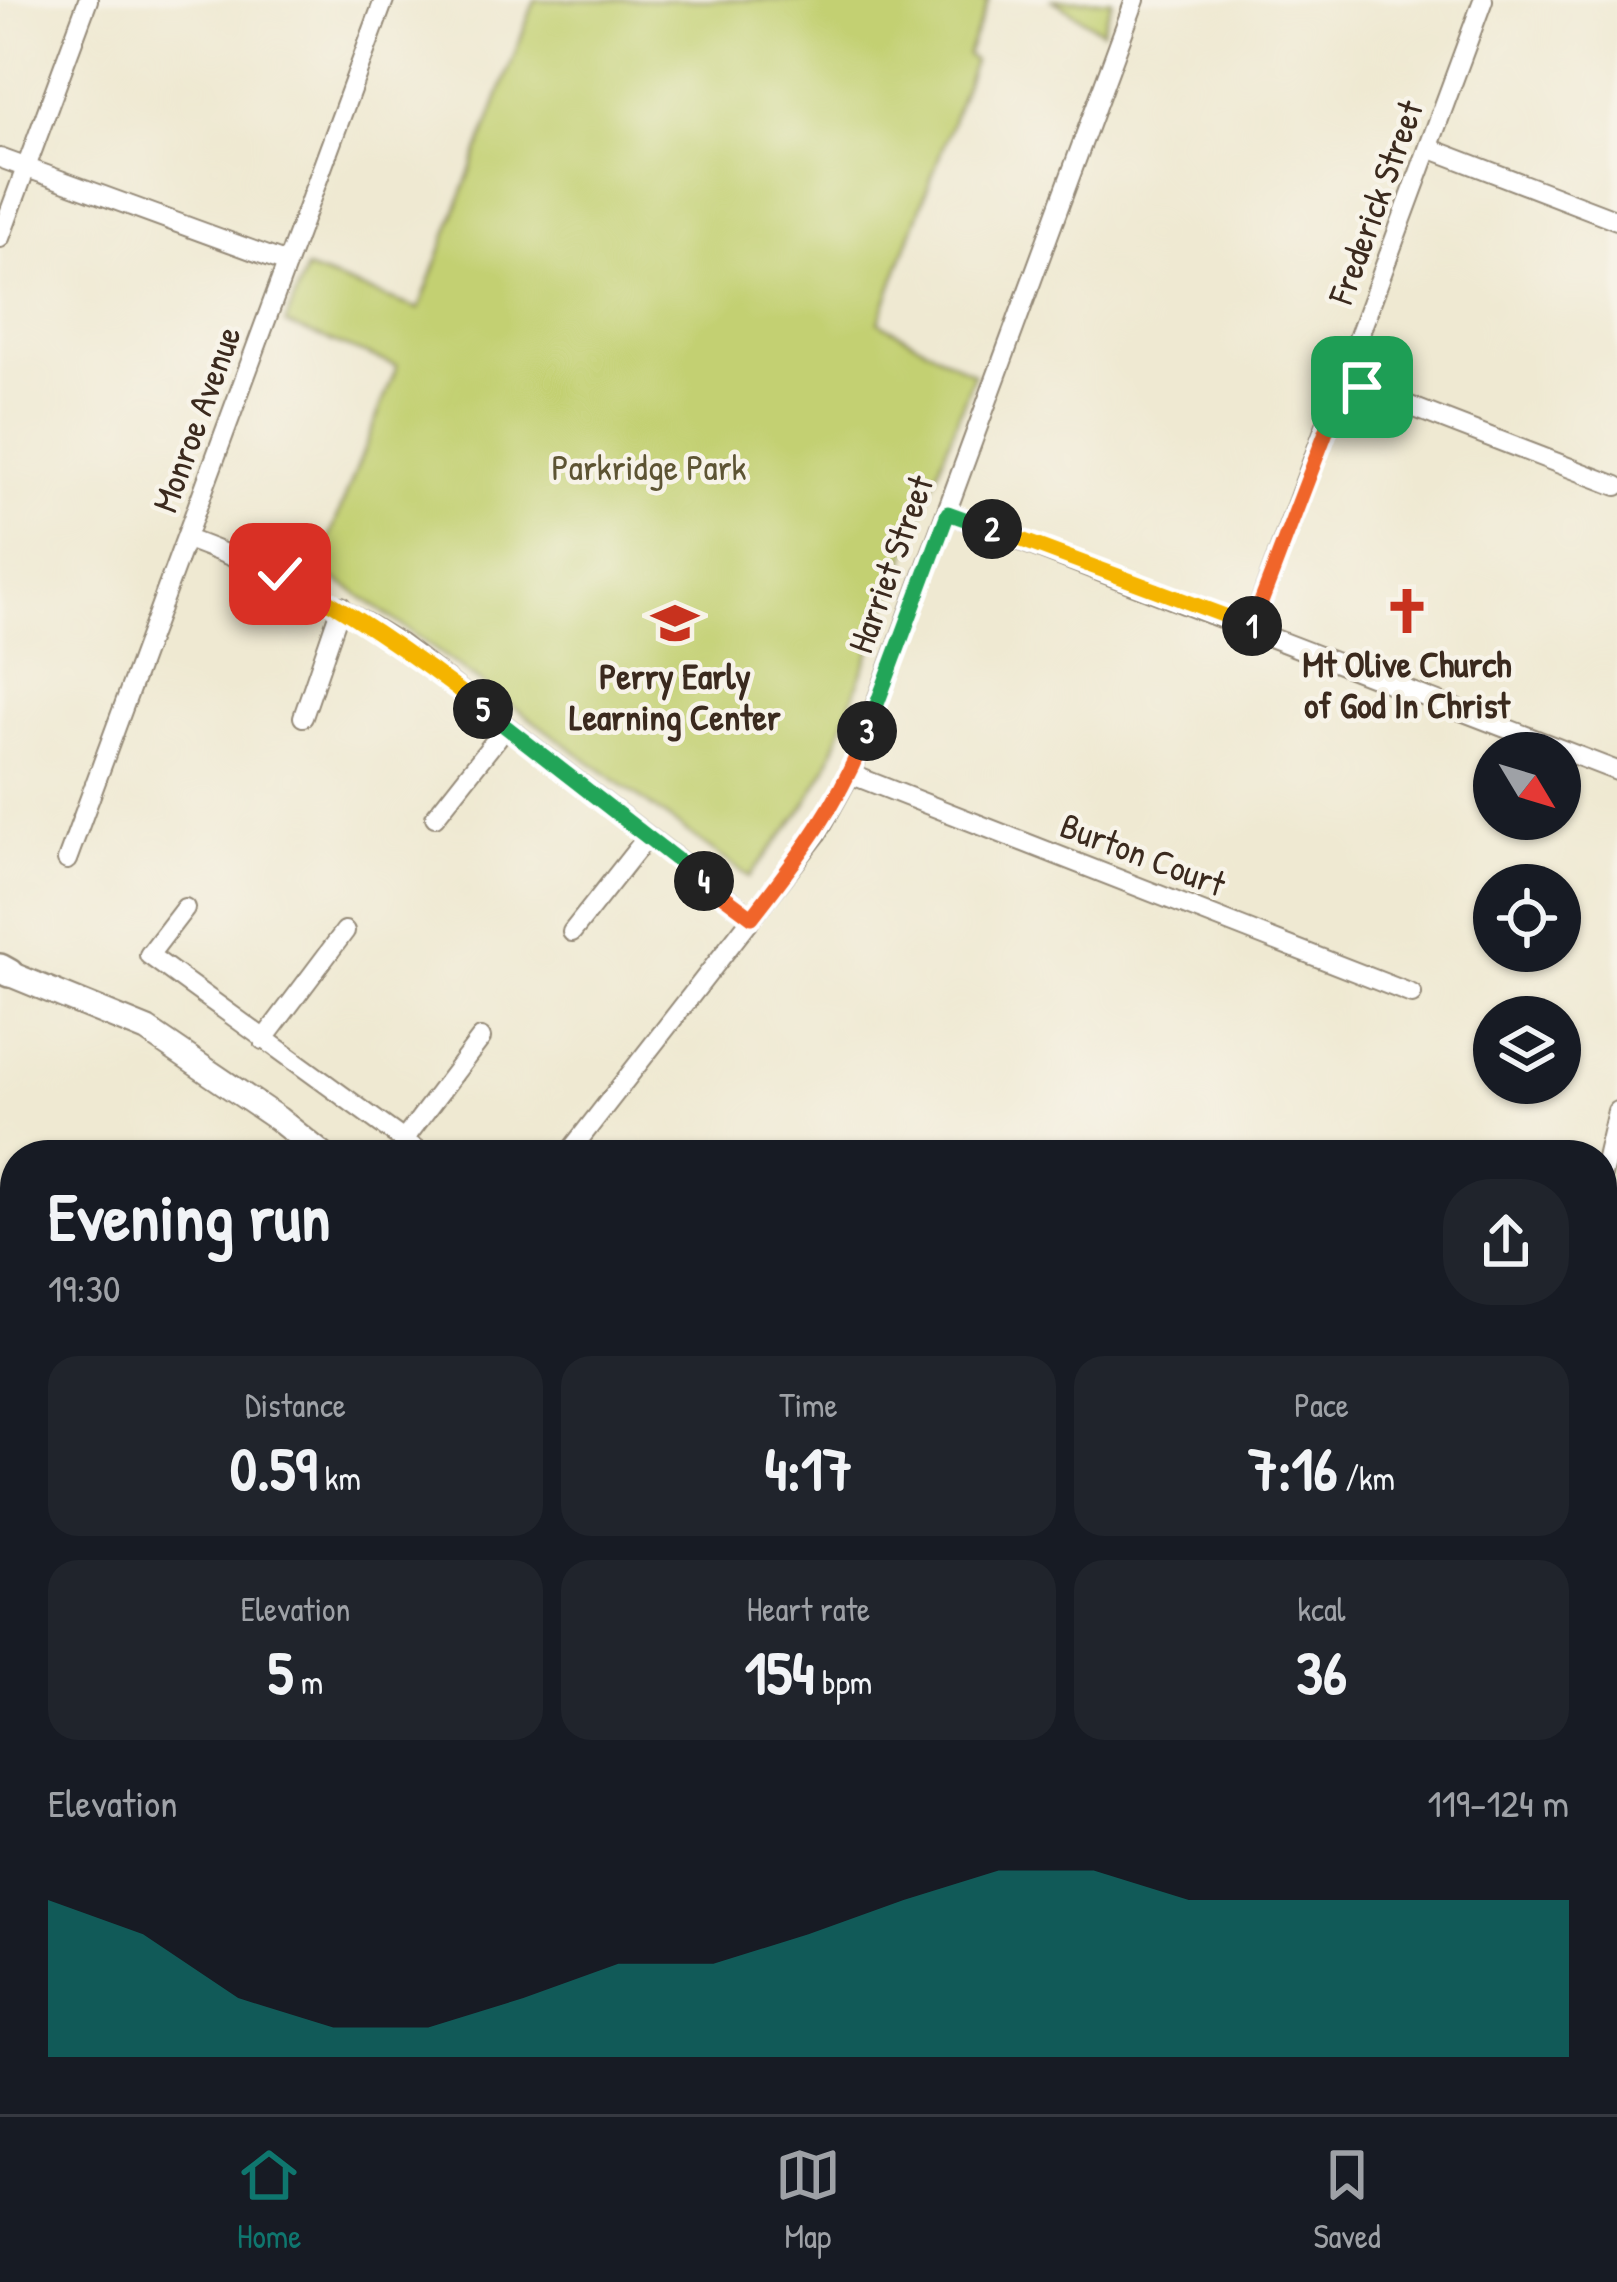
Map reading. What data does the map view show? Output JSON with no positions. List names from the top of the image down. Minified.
{"streets":{"street":["Frederick Street","Monroe Avenue","Harriet Street","Burton Court"]},"crossings":[["Harriet Street","Burton Court"]],"parks":["Parkridge Park"],"places":{"church":["Mt Olive Church of God In Christ"],"school or university":["Perry Early Learning Center"]},"north":"bottom right","page":{"pins":["2","1","5","3","4"],"heading":["Evening run","19:30"],"stats":[["Distance","0.59 km"],["Time","4:17"],["Pace","7:16 /km"],["Elevation","5 m"],["Heart rate","154 bpm"],["kcal","36"]],"chart":["Elevation","119–124 m"],"tabs":["Home","Map","Saved"]}}
